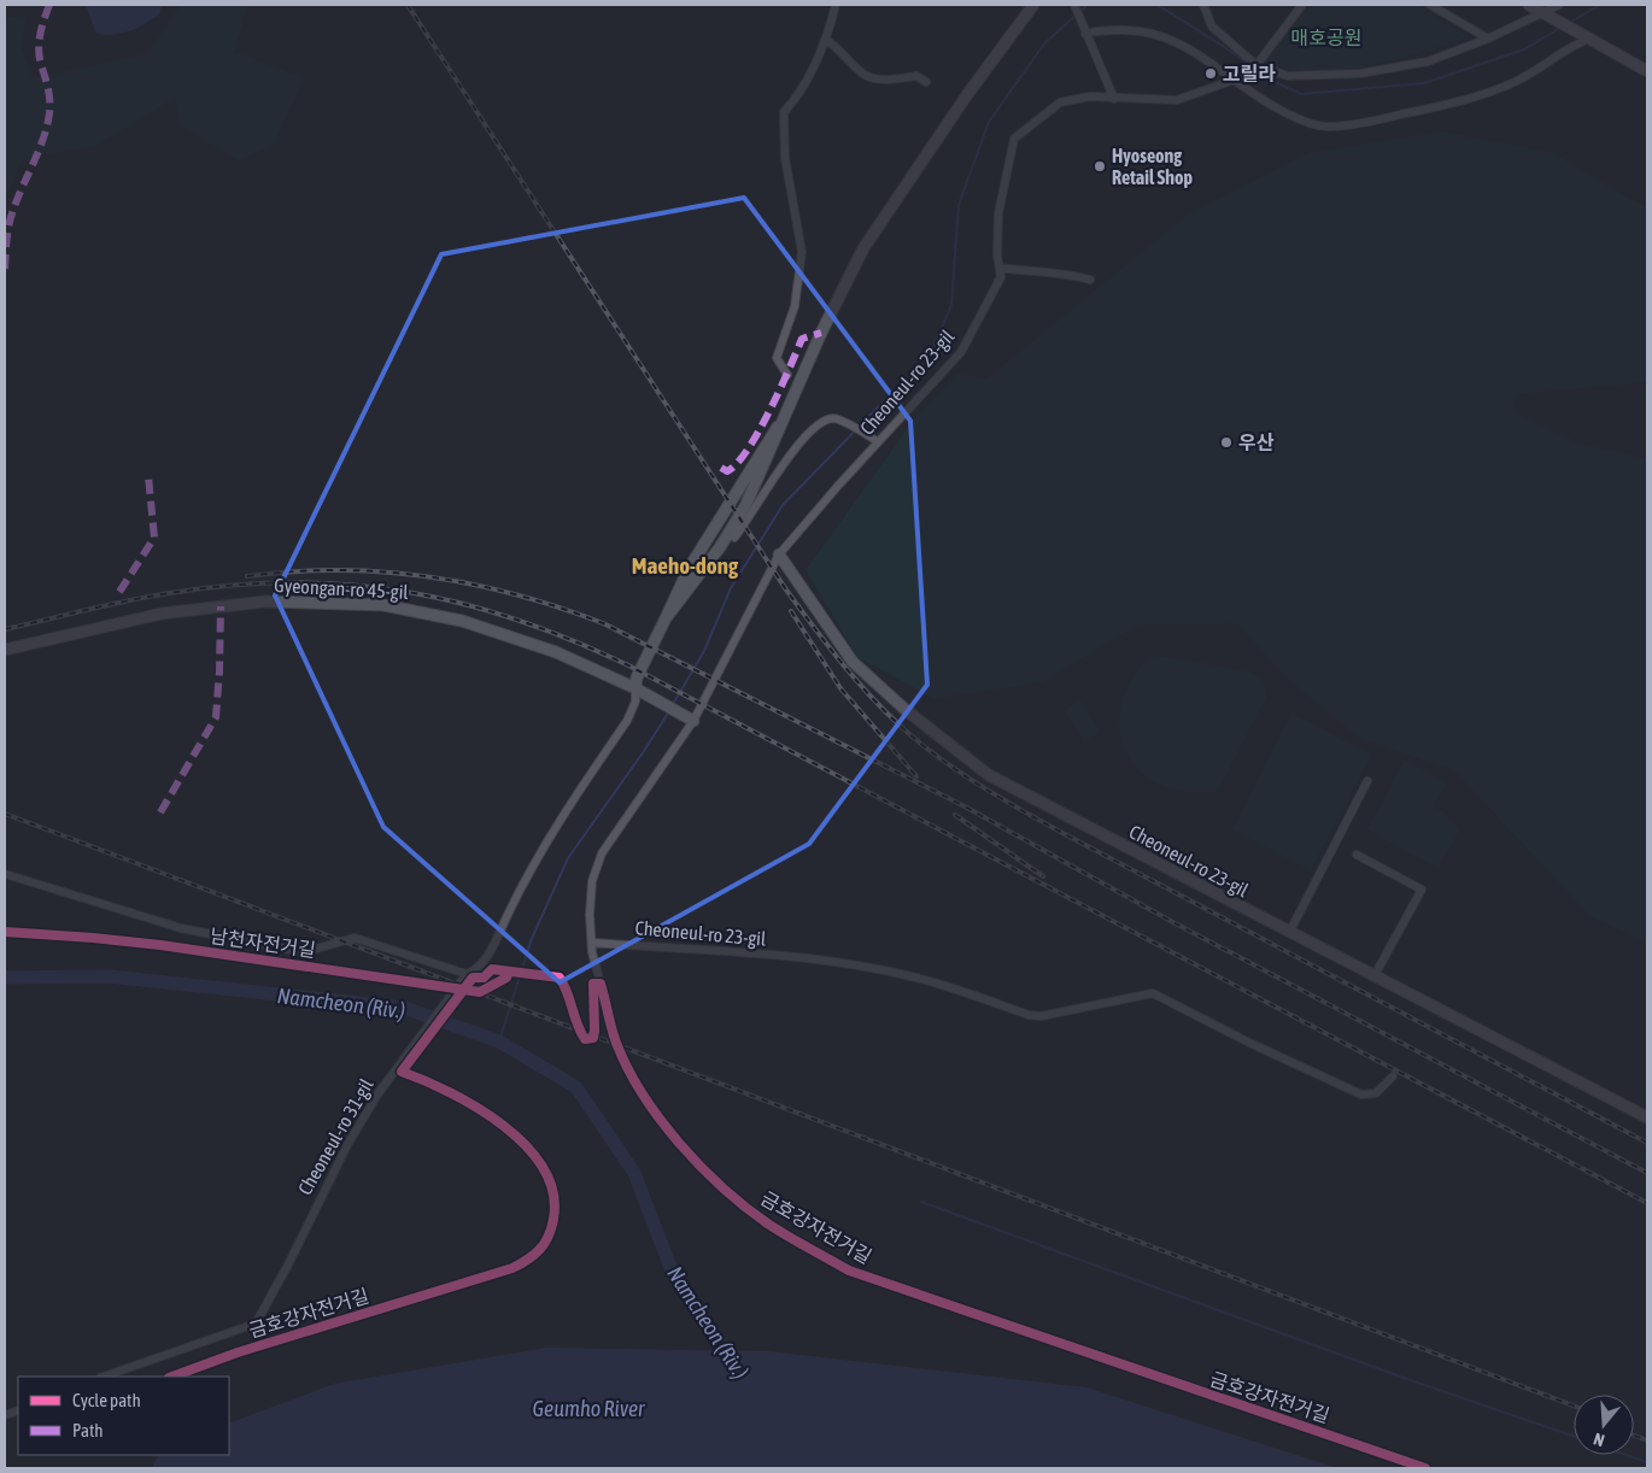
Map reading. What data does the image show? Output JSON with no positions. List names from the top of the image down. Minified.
{"streets":{"street":["Cheoneul-ro 23-gil","Gyeongan-ro 45-gil","Cheoneul-ro 31-gil"],"cycle path":["남천자전거길","금호강자전거길"]},"crossings":[["Cheoneul-ro 23-gil","Gyeongan-ro 45-gil"],["Gyeongan-ro 45-gil","Cheoneul-ro 31-gil"]],"districts":["Maeho-dong"],"water":["Namcheon (Riv.)","Geumho River"],"parks":["매호공원"],"places":["고릴라","Hyoseong Retail Shop","우산"],"legend":["Cycle path","Path"],"north":"bottom"}
